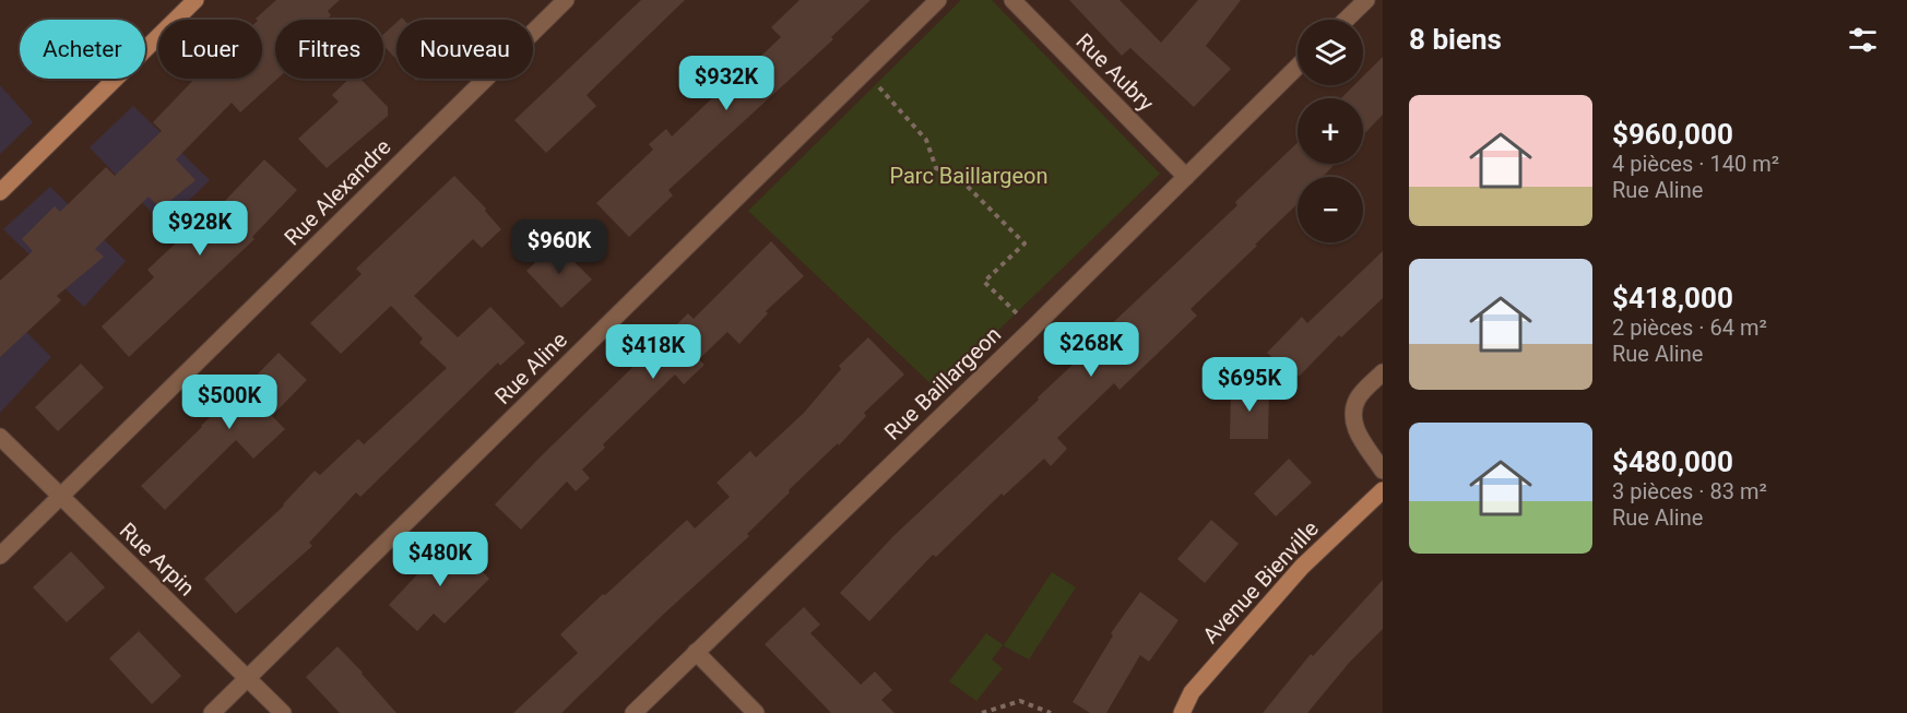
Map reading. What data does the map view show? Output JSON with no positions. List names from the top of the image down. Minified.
{"streets":{"street":["Rue Aubry","Rue Alexandre","Rue Aline","Rue Baillargeon","Rue Arpin","Avenue Bienville"]},"crossings":[["Rue Aubry","Rue Baillargeon"],["Rue Alexandre","Rue Arpin"],["Rue Aline","Rue Arpin"]],"parks":["Parc Baillargeon"],"page":{"heading":"8 biens","map_buttons":["+","−"],"chip":["Acheter","Louer","Filtres","Nouveau"],"price":["$932K","$928K","$960K","$268K","$418K","$695K","$500K","$480K"],"list":[{"name":"$960,000","note":"4 pièces · 140 m² · Rue Aline"},{"name":"$418,000","note":"2 pièces · 64 m² · Rue Aline"},{"name":"$480,000","note":"3 pièces · 83 m² · Rue Aline"}]}}
